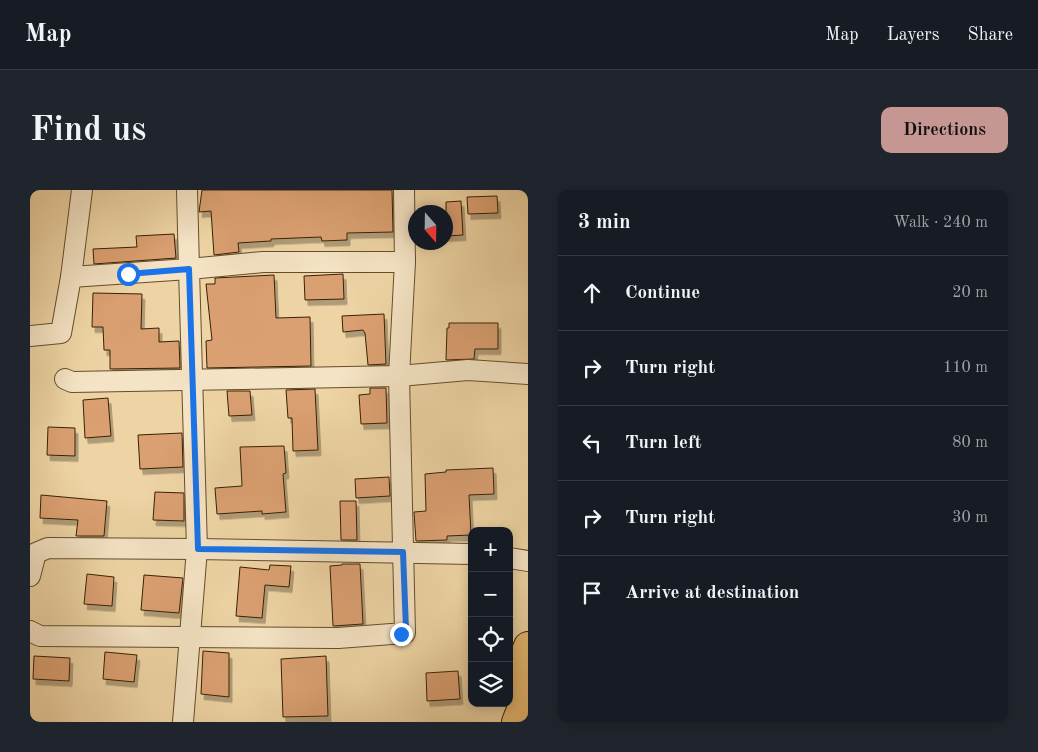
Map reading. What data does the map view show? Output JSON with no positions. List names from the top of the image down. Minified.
{"north":"bottom","page":{"header":"Map","nav":["Map","Layers","Share"],"buttons":"Directions","title":"Find us","heading":["3 min","Walk · 240 m"],"list":[["Continue","20 m"],["Turn right","110 m"],["Turn left","80 m"],["Turn right","30 m"],"Arrive at destination"],"map_buttons":["+","−"]}}
